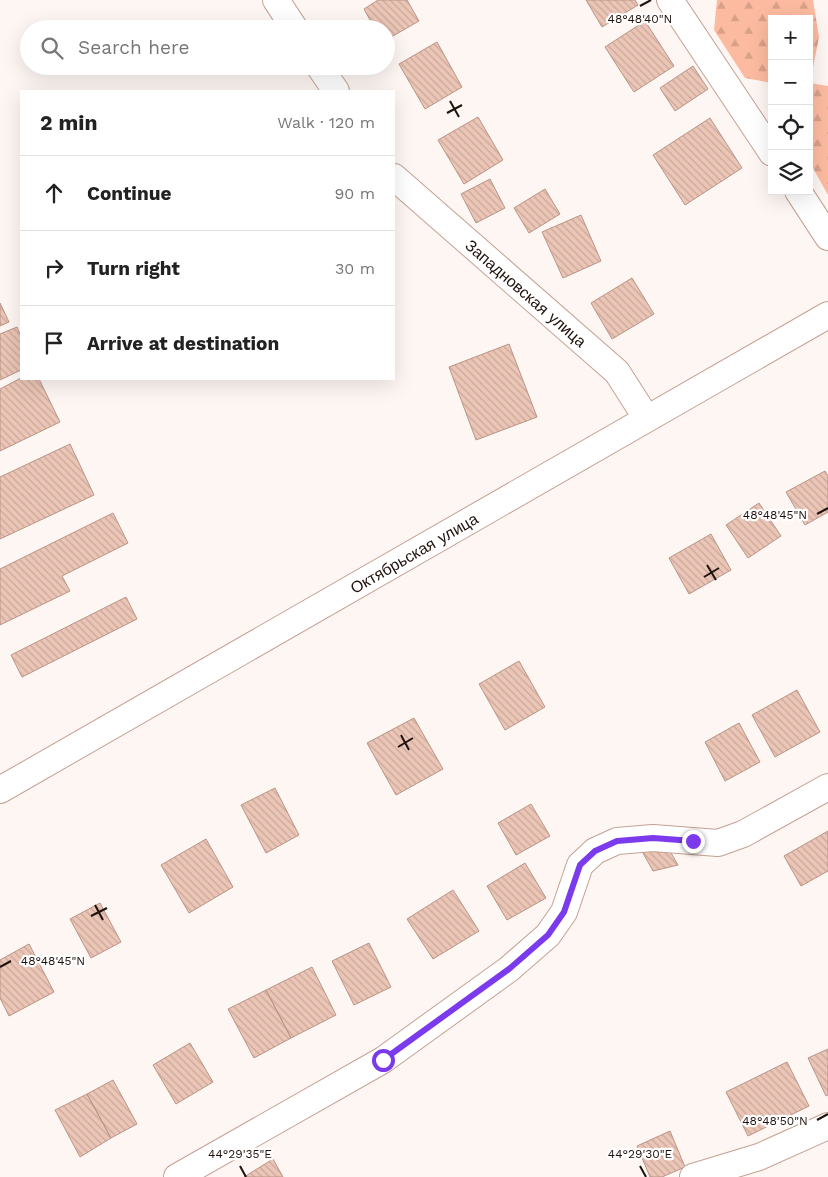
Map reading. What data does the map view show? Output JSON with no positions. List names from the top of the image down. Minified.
{"streets":{"street":["Западновская улица","Октябрьская улица"]},"crossings":[["Западновская улица","Октябрьская улица"]],"page":{"map_buttons":["+","−"],"search":"Search here","heading":["2 min","Walk · 120 m"],"list":[["Continue","90 m"],["Turn right","30 m"],"Arrive at destination"]},"coordinates":["48°48'40\"N","48°48'45\"N","48°48'50\"N","44°29'35\"E","44°29'30\"E"]}
